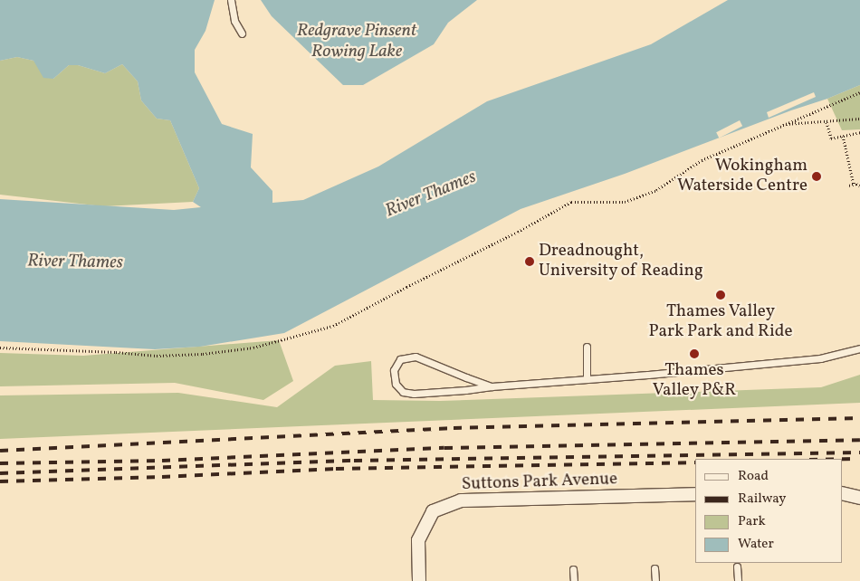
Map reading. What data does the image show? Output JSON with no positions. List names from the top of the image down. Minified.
{"streets":{"street":["Suttons Park Avenue"]},"water":["Redgrave Pinsent Rowing Lake","River Thames"],"places":["Wokingham Waterside Centre","Dreadnought, University of Reading","Thames Valley Park Park and Ride","Thames Valley P&R"],"legend":["Road","Railway","Park","Water"]}
